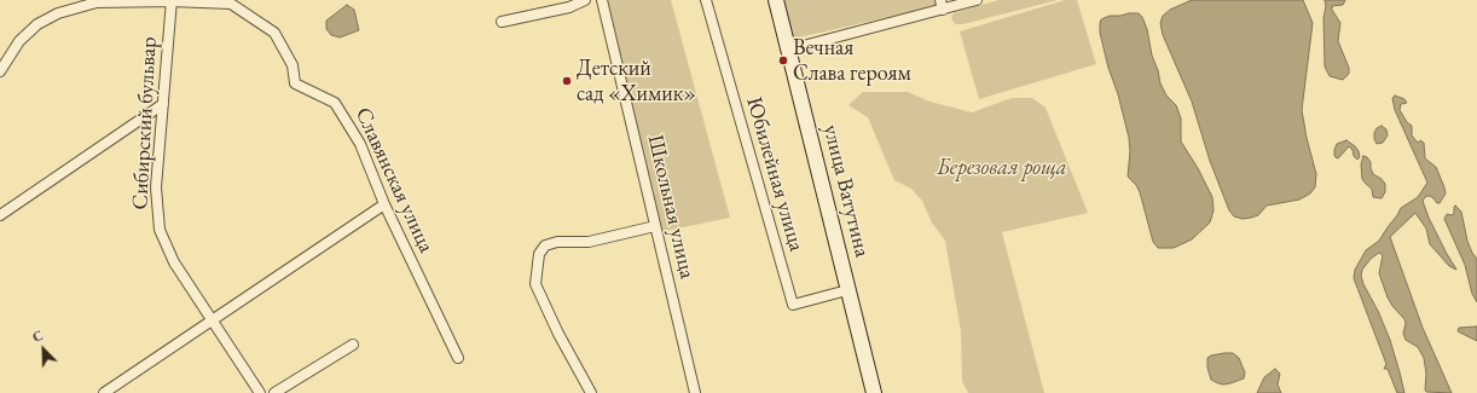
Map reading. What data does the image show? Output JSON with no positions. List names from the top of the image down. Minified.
{"streets":{"street":["Сибирский бульвар","Юбилейная улица","Славянская улица","улица Ватутина","Школьная улица"]},"crossings":[["Сибирский бульвар","Славянская улица"],["Юбилейная улица","улица Ватутина"]],"parks":["Березовая роща"],"places":["Вечная Слава героям","Детский сад «Химик»"],"north":"top left"}
